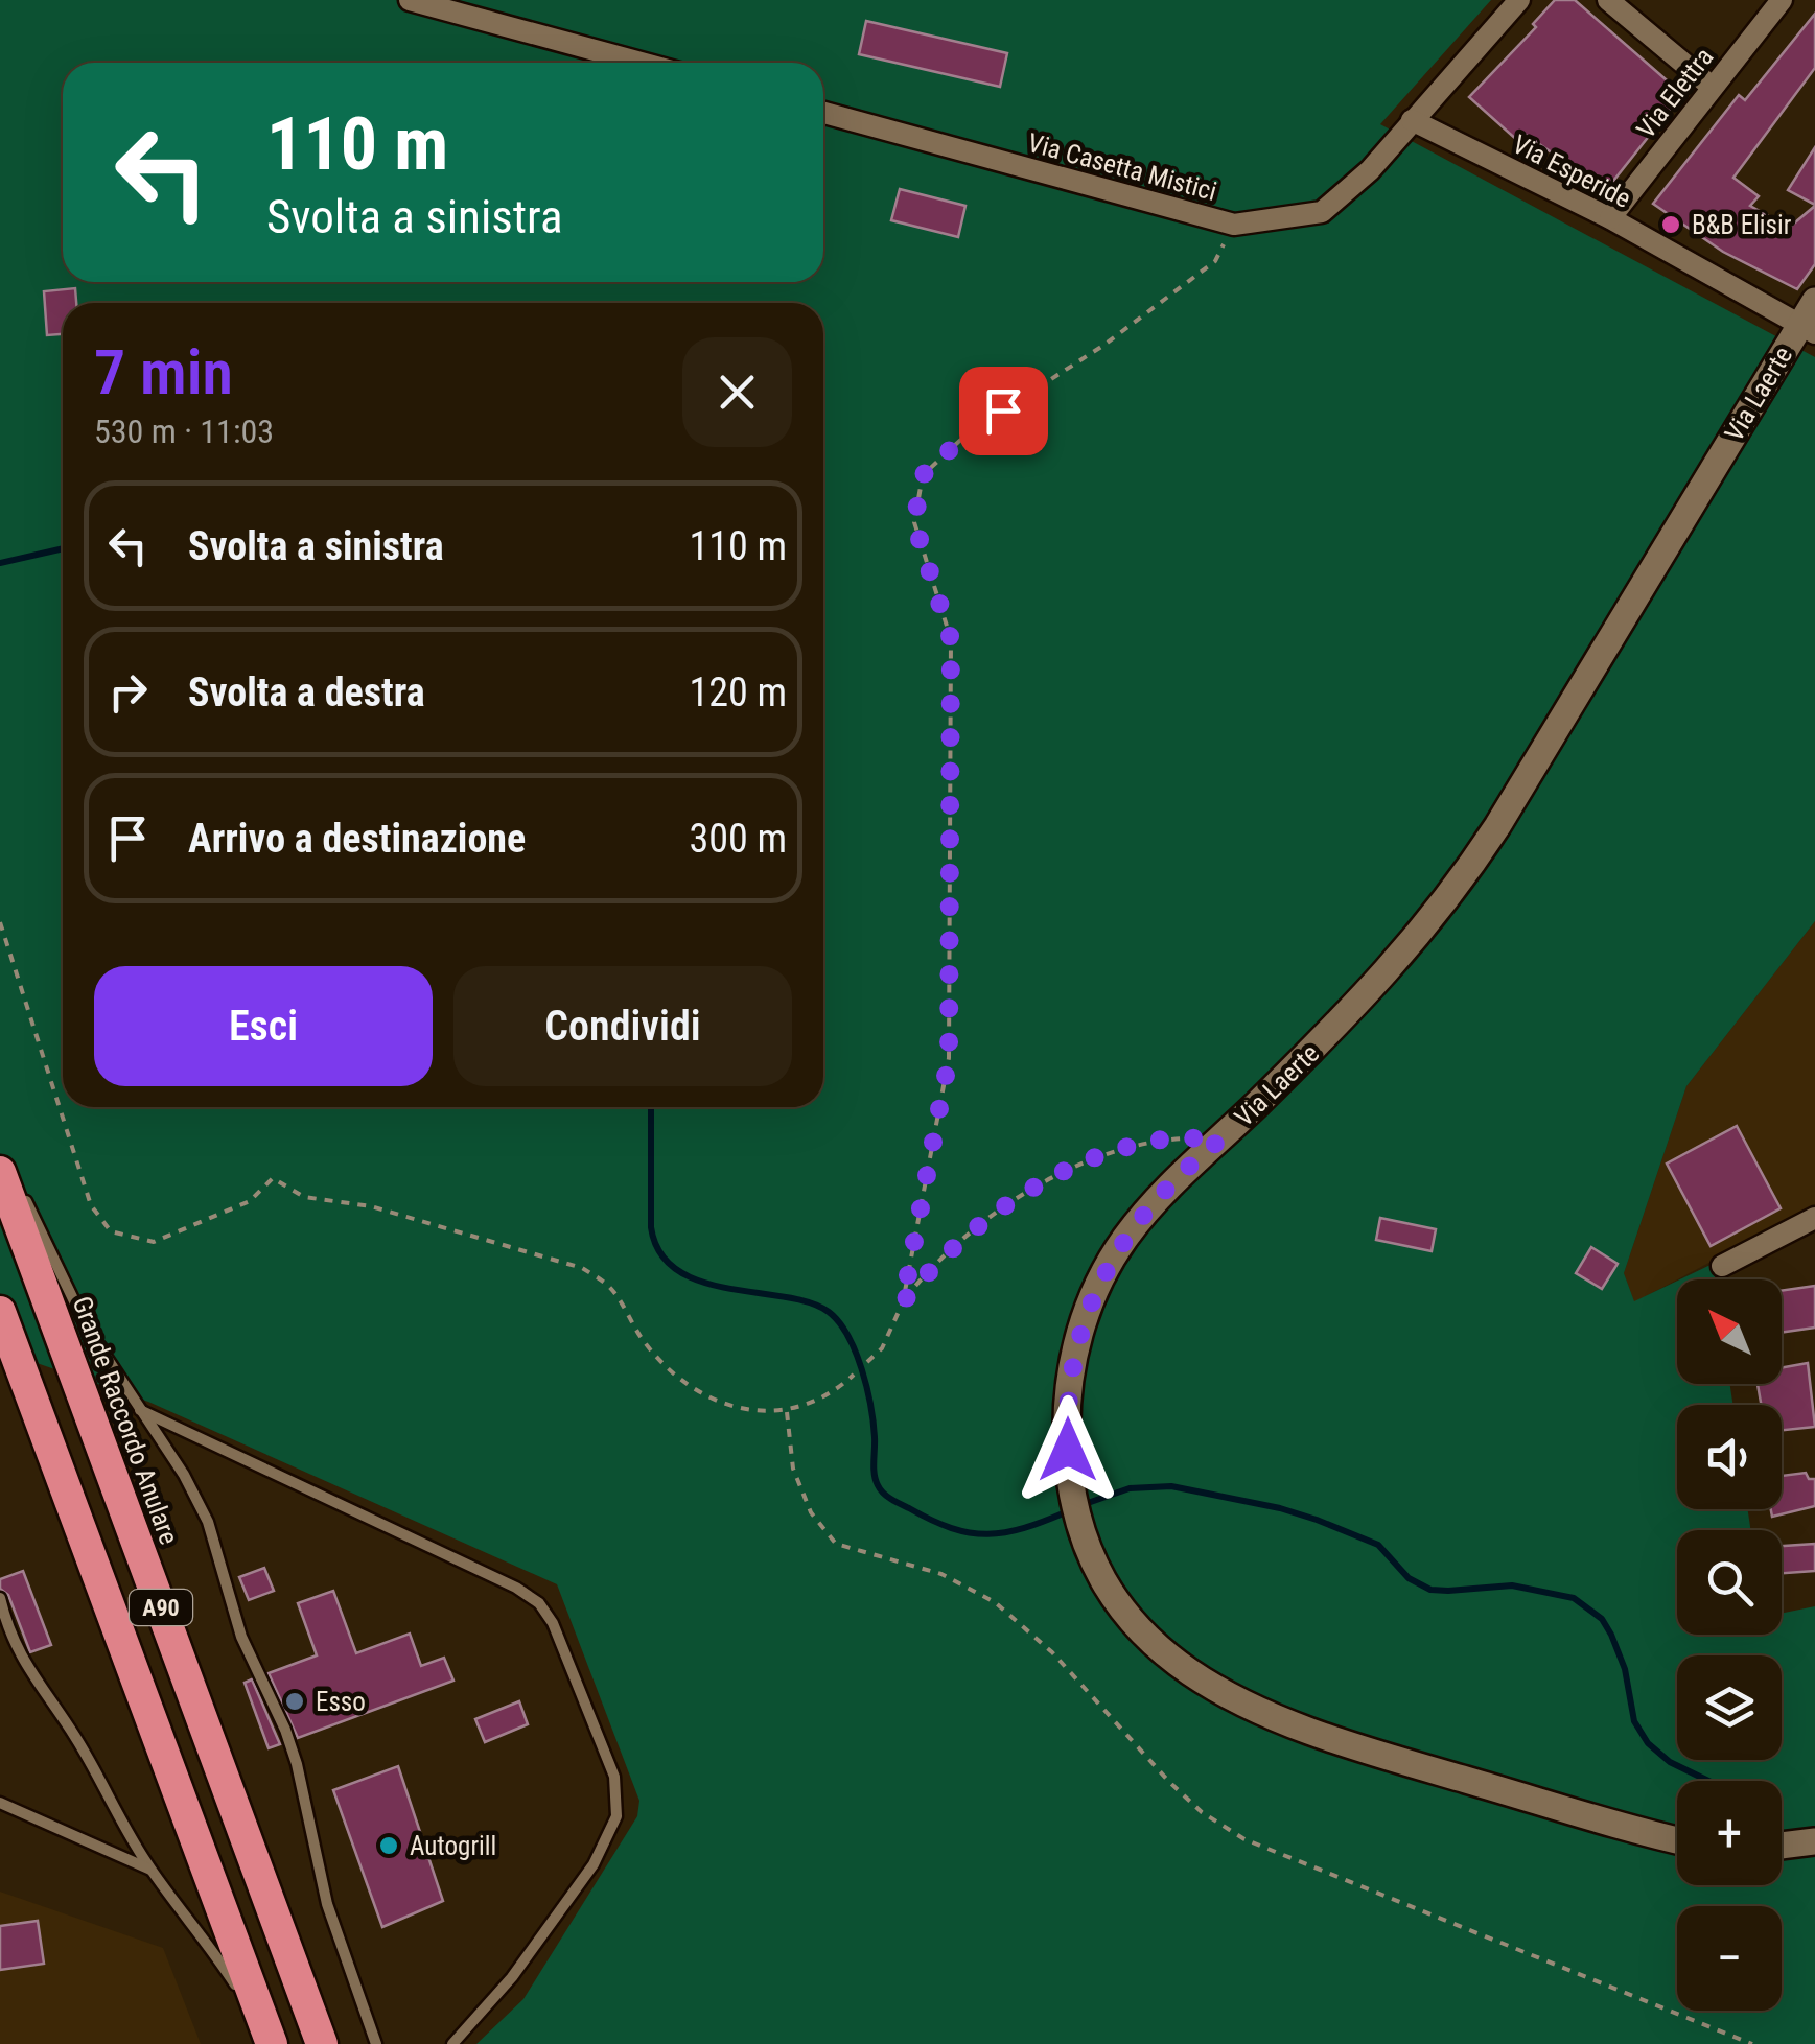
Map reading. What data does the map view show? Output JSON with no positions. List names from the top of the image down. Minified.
{"streets":{"highway":["Grande Raccordo Anulare","A90"],"street":["Via Elettra","Via Casetta Mistici","Via Esperide","Via Laerte"]},"crossings":[["Via Elettra","Via Esperide"],["Via Casetta Mistici","Via Esperide"],["Via Esperide","Via Laerte"]],"places":["B&B Elisir","Esso","Autogrill"],"north":"top left","page":{"turn":["110 m","Svolta a sinistra"],"heading":["7 min","530 m · 11:03"],"list":[{"name":"Svolta a sinistra","value":"110 m"},{"name":"Svolta a destra","value":"120 m"},{"name":"Arrivo a destinazione","value":"300 m"}],"buttons":["Esci","Condividi"],"map_buttons":["+","−"]}}
